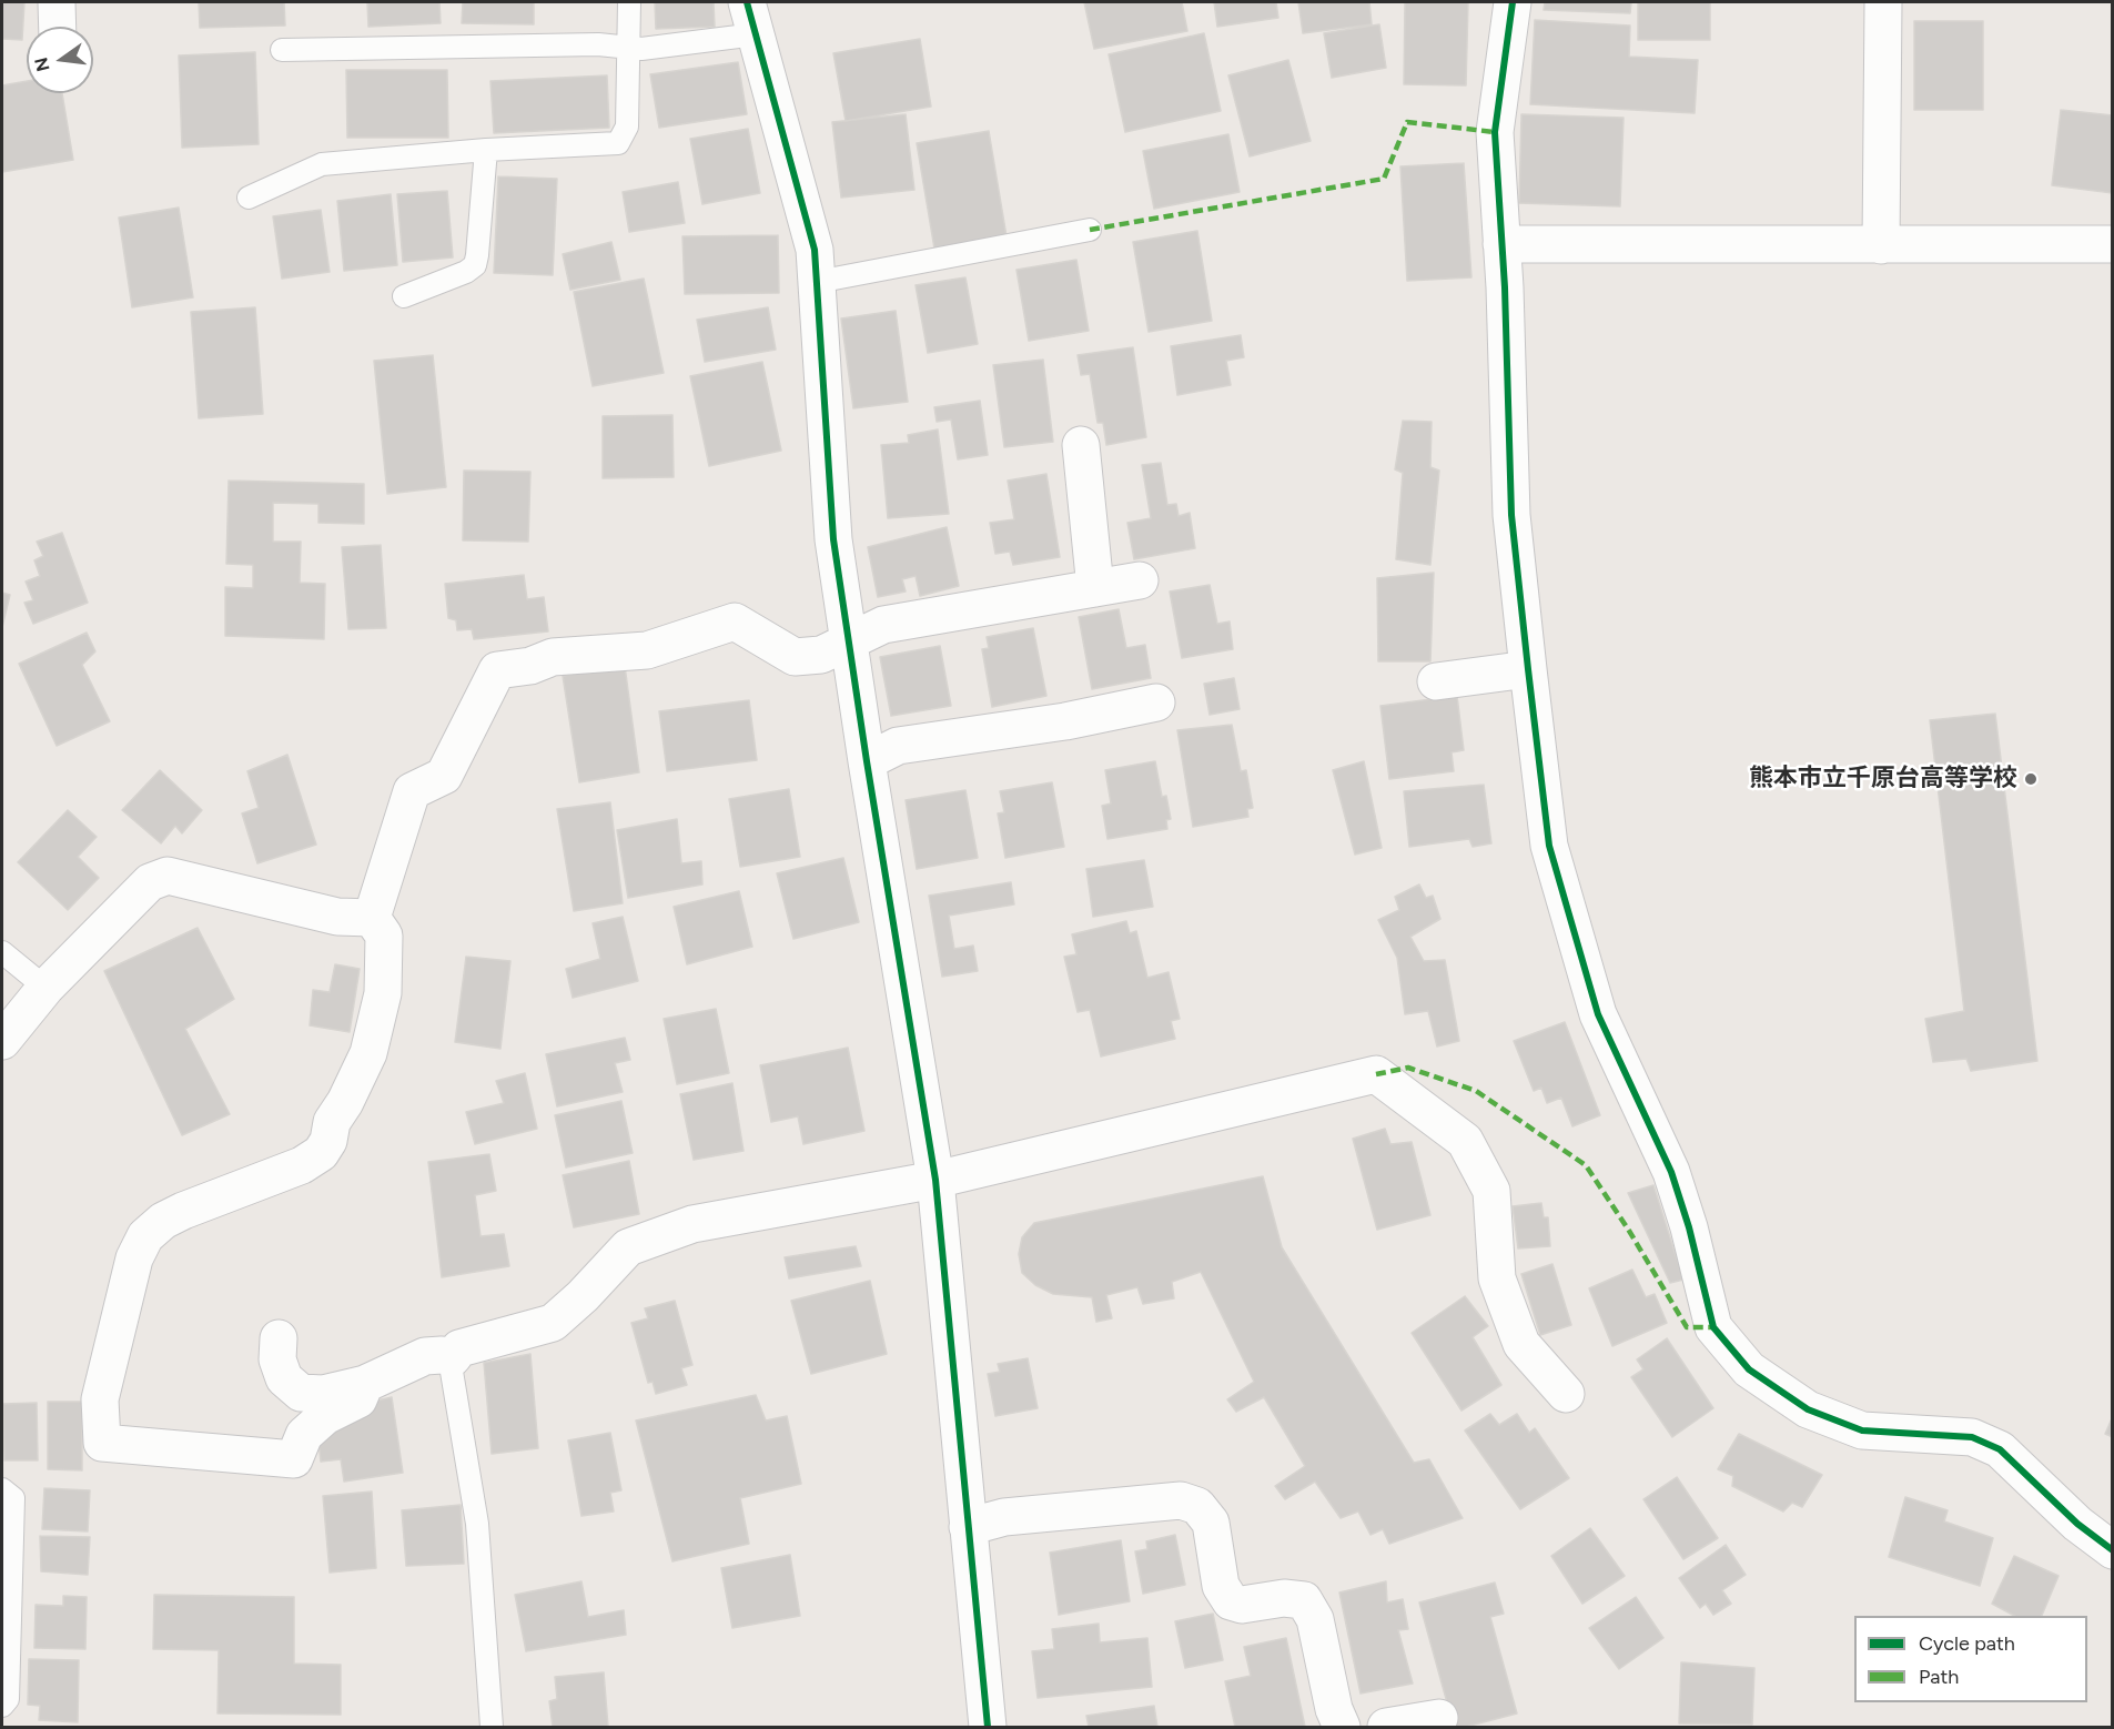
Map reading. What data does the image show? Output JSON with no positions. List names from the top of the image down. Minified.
{"places":["熊本市立千原台高等学校"],"legend":["Cycle path","Path"],"north":"left"}
